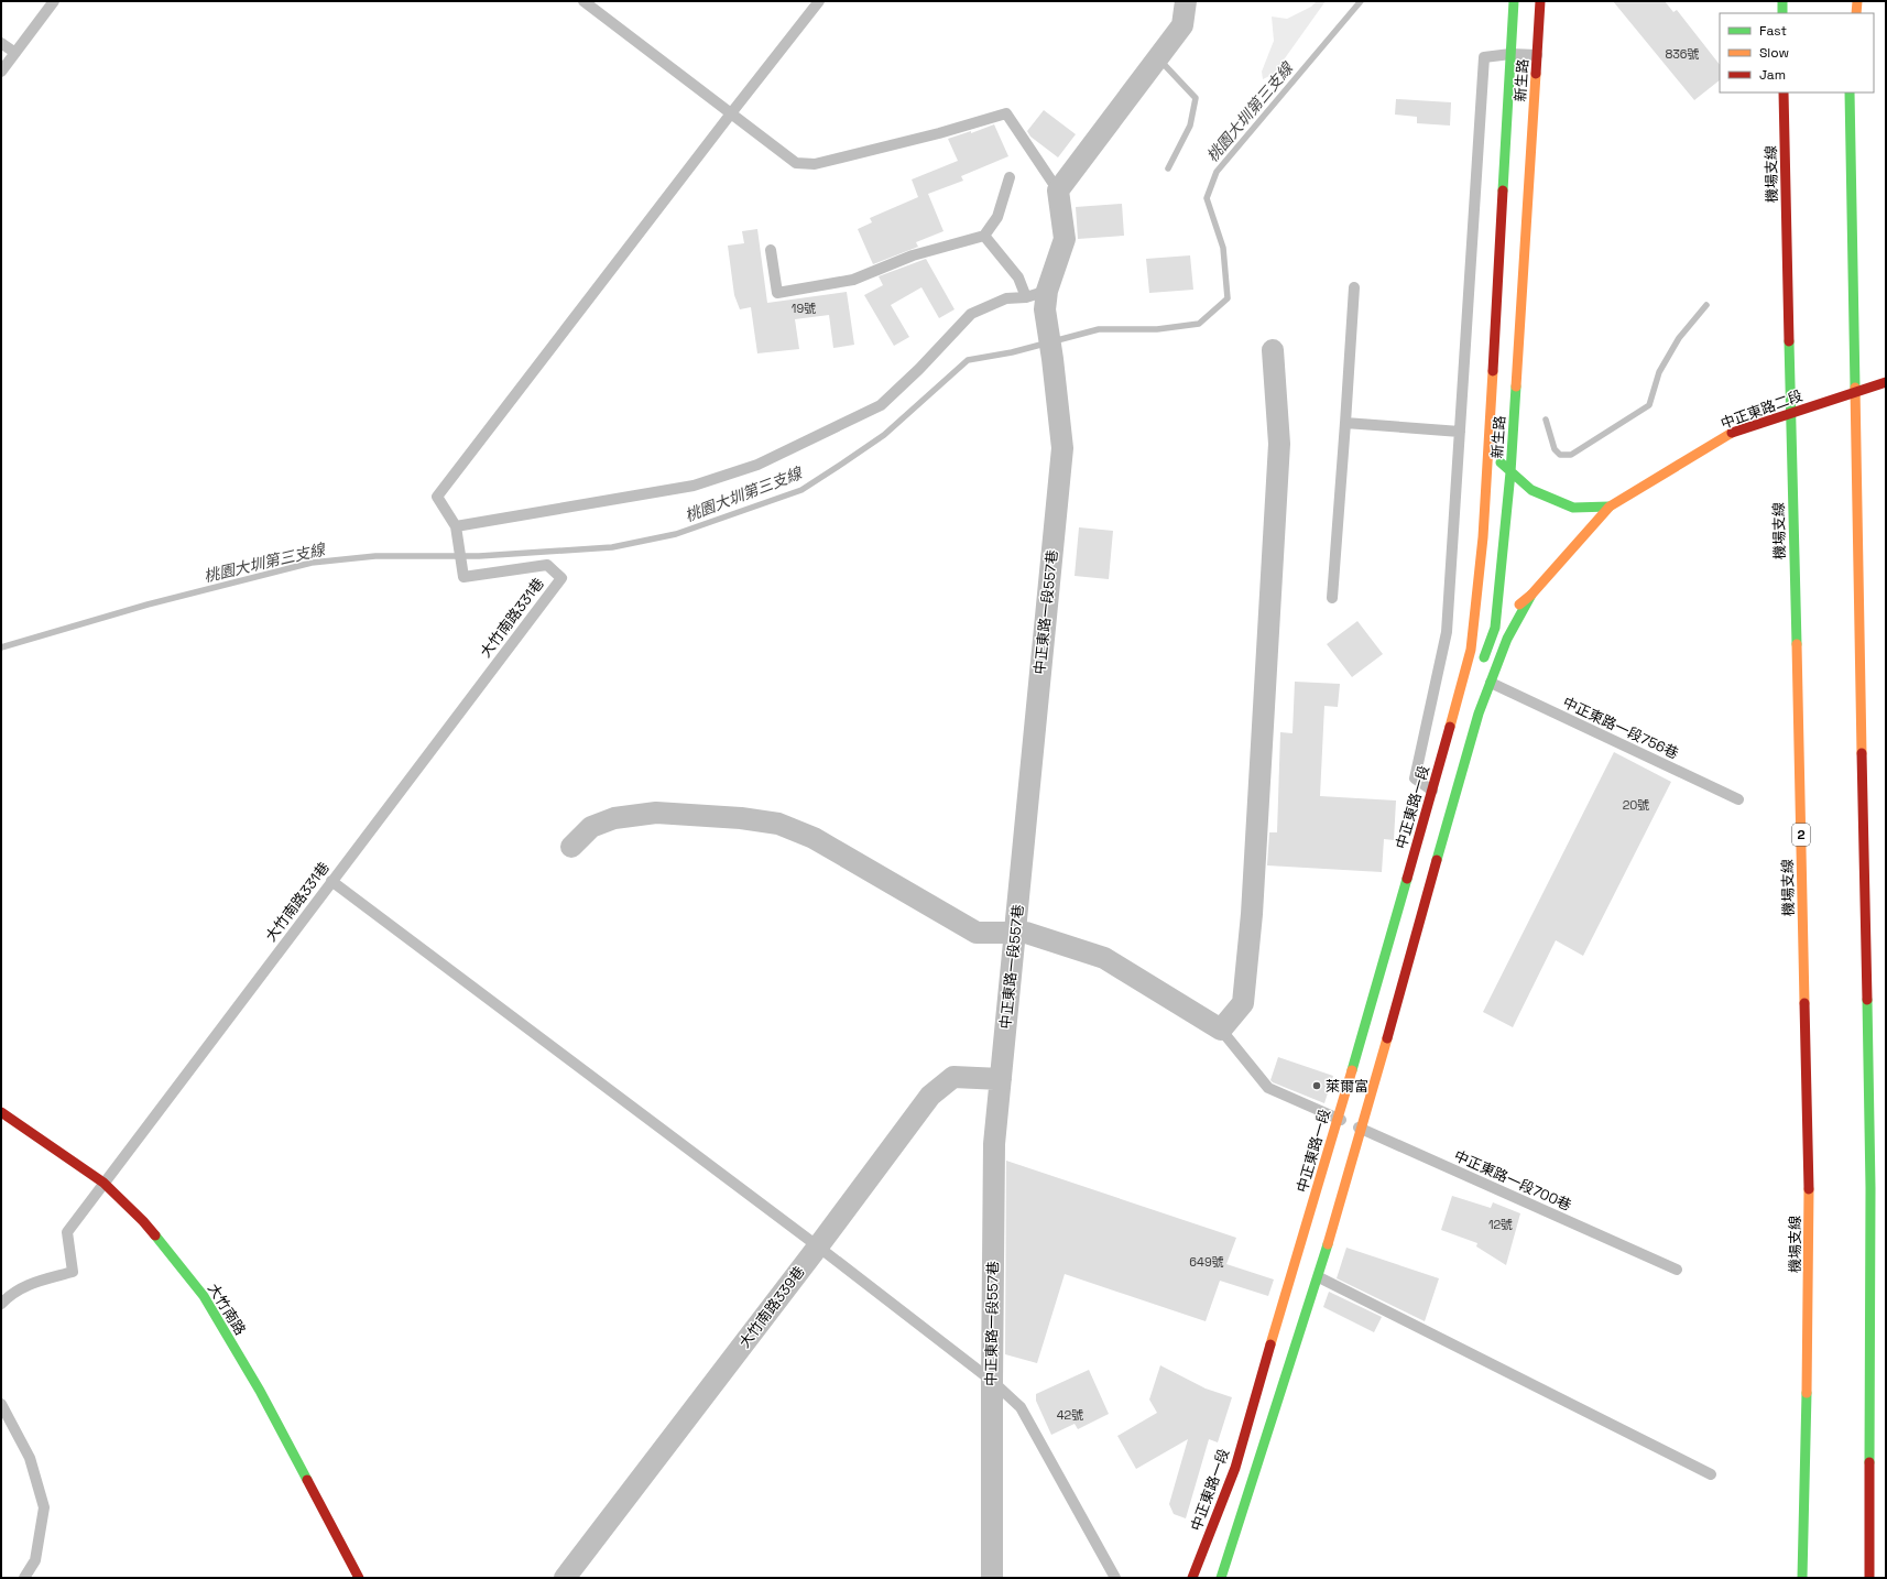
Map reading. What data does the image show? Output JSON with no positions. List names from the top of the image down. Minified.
{"streets":{"main road":["新生路","機場支線","中正東路二段","中正東路一段","2","大竹南路"],"street":["中正東路一段557巷","大竹南路339巷"],"lane":["大竹南路331巷","中正東路一段756巷","中正東路一段700巷"]},"crossings":[["新生路","中正東路一段"],["中正東路一段557巷","大竹南路339巷"],["大竹南路331巷","大竹南路"],["中正東路一段","中正東路一段700巷"]],"water":["桃園大圳第三支線"],"places":["萊爾富"],"house_numbers":["836號","19號","20號","12號","649號","42號"],"legend":["Fast","Slow","Jam"]}
